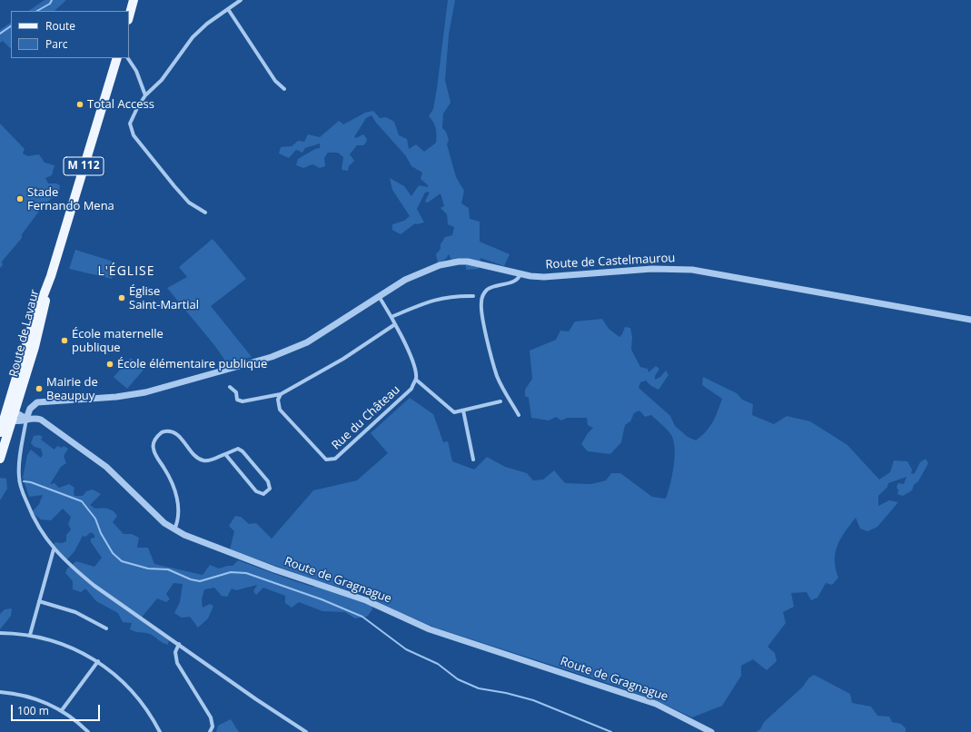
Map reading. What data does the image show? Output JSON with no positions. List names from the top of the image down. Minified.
{"streets":{"main road":["M 112","Route de Lavaur"],"street":["Route de Castelmaurou","Rue du Château","Route de Gragnague"]},"crossings":[["Route de Castelmaurou","Route de Gragnague"],["Route de Lavaur","Route de Gragnague"]],"districts":["L'ÉGLISE"],"places":["Total Access","Stade Fernando Mena","Église Saint-Martial","École maternelle publique","École élémentaire publique","Mairie de Beaupuy"],"legend":["Route","Parc"],"scale_bar":"100 m"}
